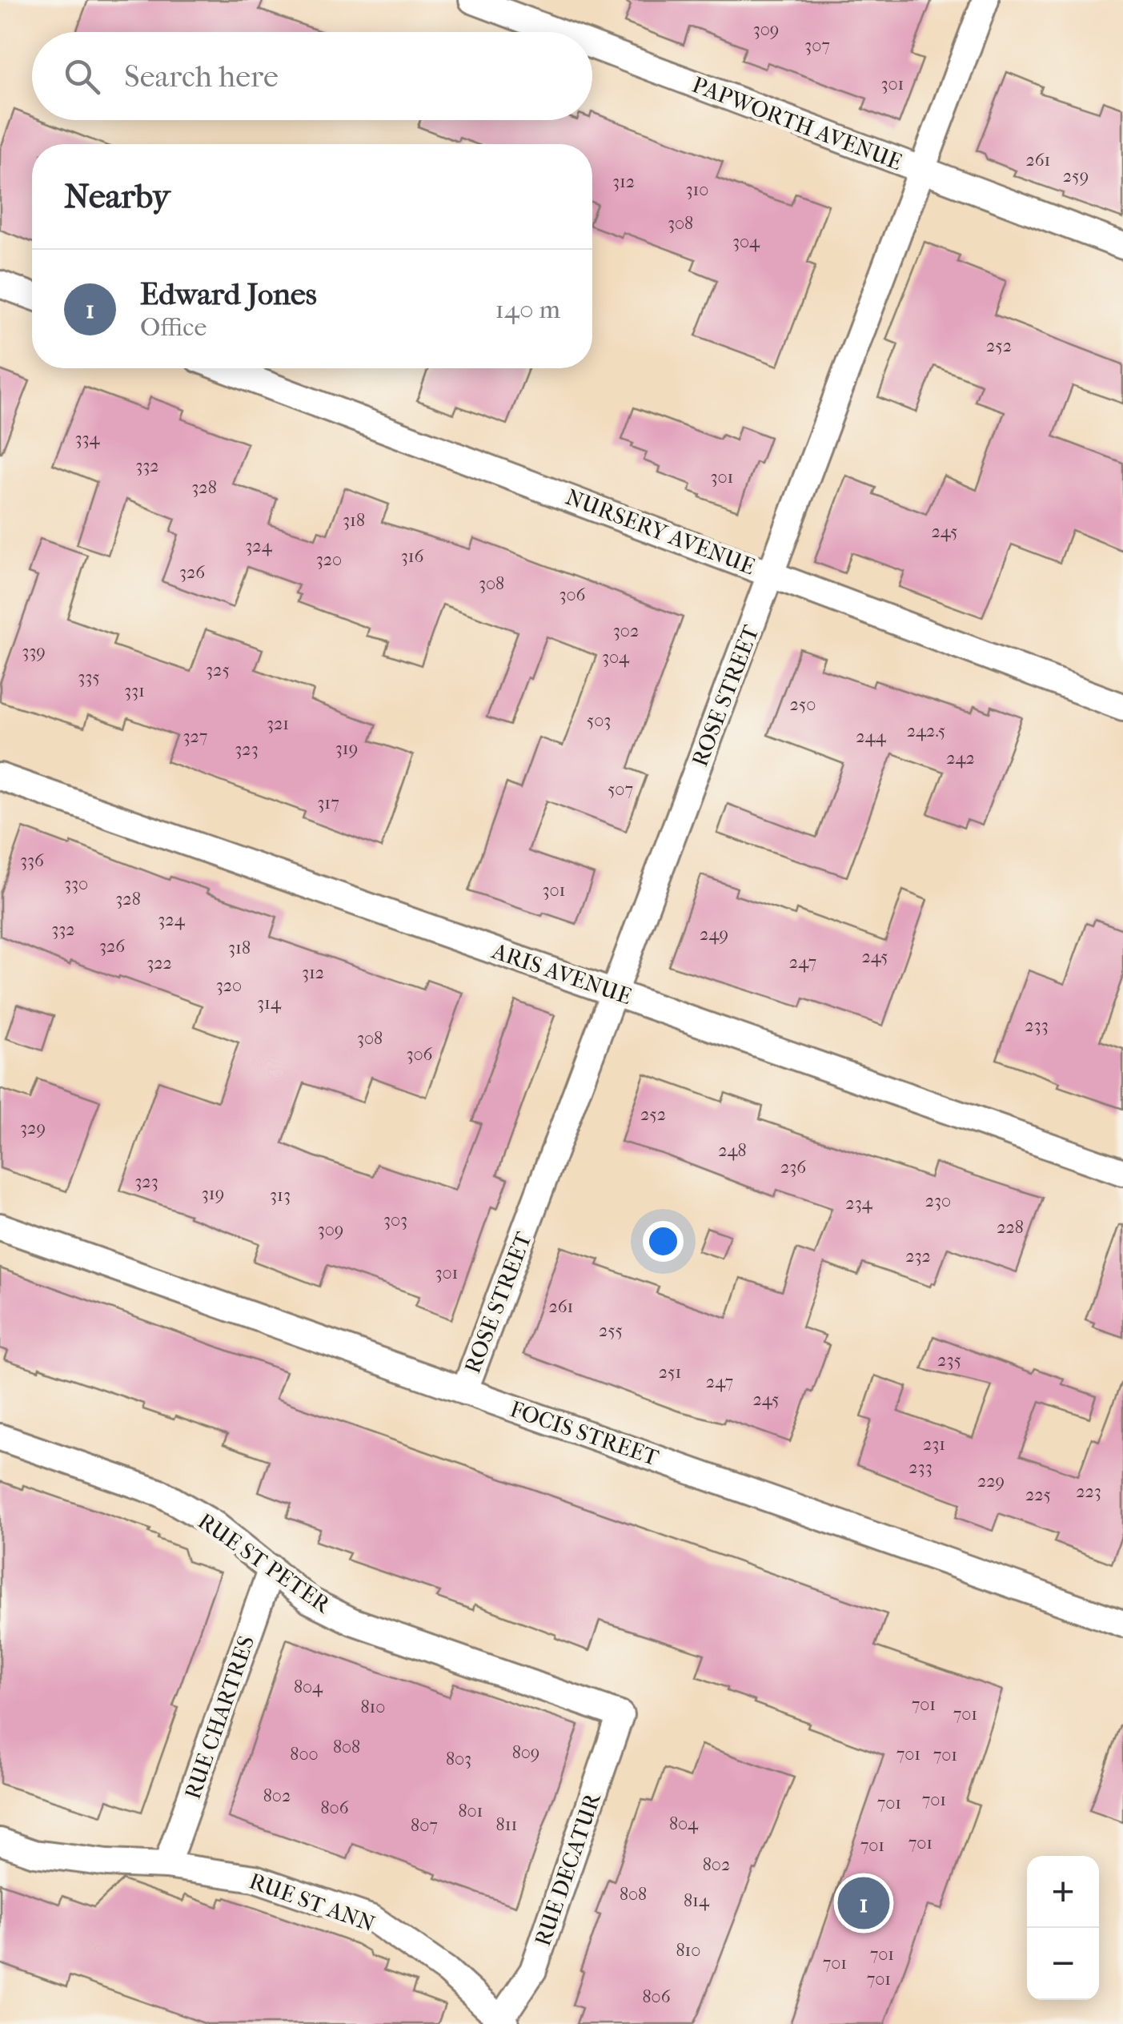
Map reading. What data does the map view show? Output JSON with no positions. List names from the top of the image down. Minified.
{"streets":{"street":["PAPWORTH AVENUE","NURSERY AVENUE","ROSE STREET","ARIS AVENUE","FOCIS STREET","RUE ST PETER","RUE CHARTRES","RUE DECATUR","RUE ST ANN"]},"crossings":[["PAPWORTH AVENUE","ROSE STREET"],["NURSERY AVENUE","ROSE STREET"],["ROSE STREET","ARIS AVENUE"],["ROSE STREET","FOCIS STREET"],["RUE ST PETER","RUE CHARTRES"],["RUE ST PETER","RUE DECATUR"],["RUE CHARTRES","RUE ST ANN"],["RUE DECATUR","RUE ST ANN"]],"house_numbers":["309","307","301","261","259","312","310","308","304","252","334","332","301","328","318","245","324","316","320","326","308","306","302","339","304","325","335","331","250","503","321","242.5","327","244","319","323","242","507","317","336","330","301","328","324","332","249","326","318","245","247","322","312","320","314","233","308","306","252","329","248","236","323","319","313","230","234","303","228","309","232","301","261","255","235","251","247","245","231","233","229","223","225","804","701","810","701","808","809","800","701","701","803","802","701","701","806","801","804","811","807","701","701","802","808","814","810","701","701","701","806"],"page":{"search":"Search here","heading":"Nearby","list":[{"mark":"1","name":"Edward Jones","note":"Office","value":"140 m"}],"map_buttons":["+","−"],"pins":"1"}}
